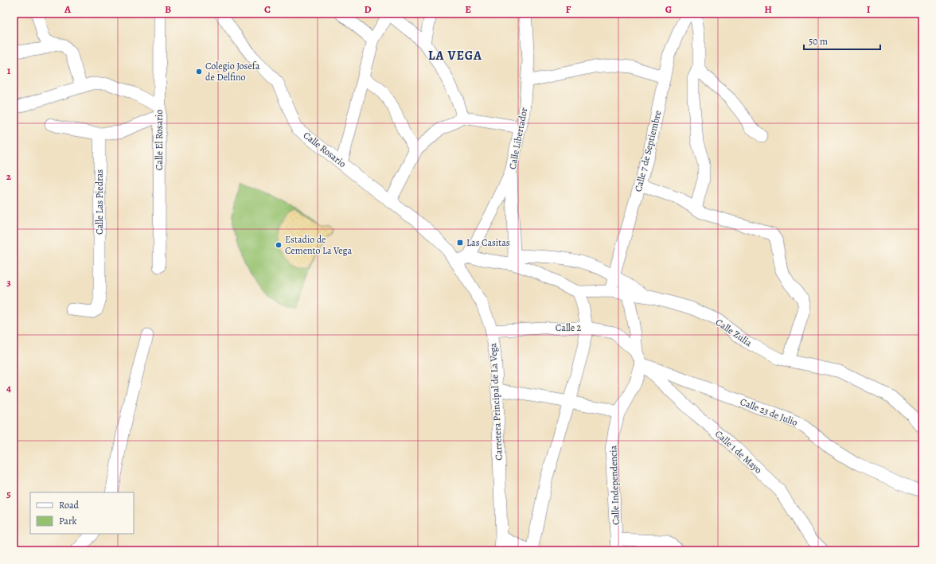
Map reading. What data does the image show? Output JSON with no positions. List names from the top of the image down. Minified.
{"streets":{"street":["Calle Libertador","Calle El Rosario","Calle Rosario","Calle 7 de Septiembre","Calle Las Piedras","Calle 2","Calle Zulia","Carretera Principal de La Vega","Calle 23 de Julio","Calle 1 de Mayo","Calle Independencia"]},"crossings":[["Calle Libertador","Calle Zulia"],["Calle Rosario","Carretera Principal de La Vega"],["Calle 7 de Septiembre","Calle Zulia"],["Calle 2","Carretera Principal de La Vega"],["Calle 23 de Julio","Calle 1 de Mayo"],["Calle 23 de Julio","Calle Independencia"],["Calle 1 de Mayo","Calle Independencia"]],"districts":["LA VEGA"],"places":{"other":["Colegio Josefa de Delfino","Estadio de Cemento La Vega"],"transit":["Las Casitas"]},"legend":["Road","Park"],"scale_bar":"50 m","grid":{"columns":["A","B","C","D","E","F","G","H","I"],"rows":["1","2","3","4","5"]}}
